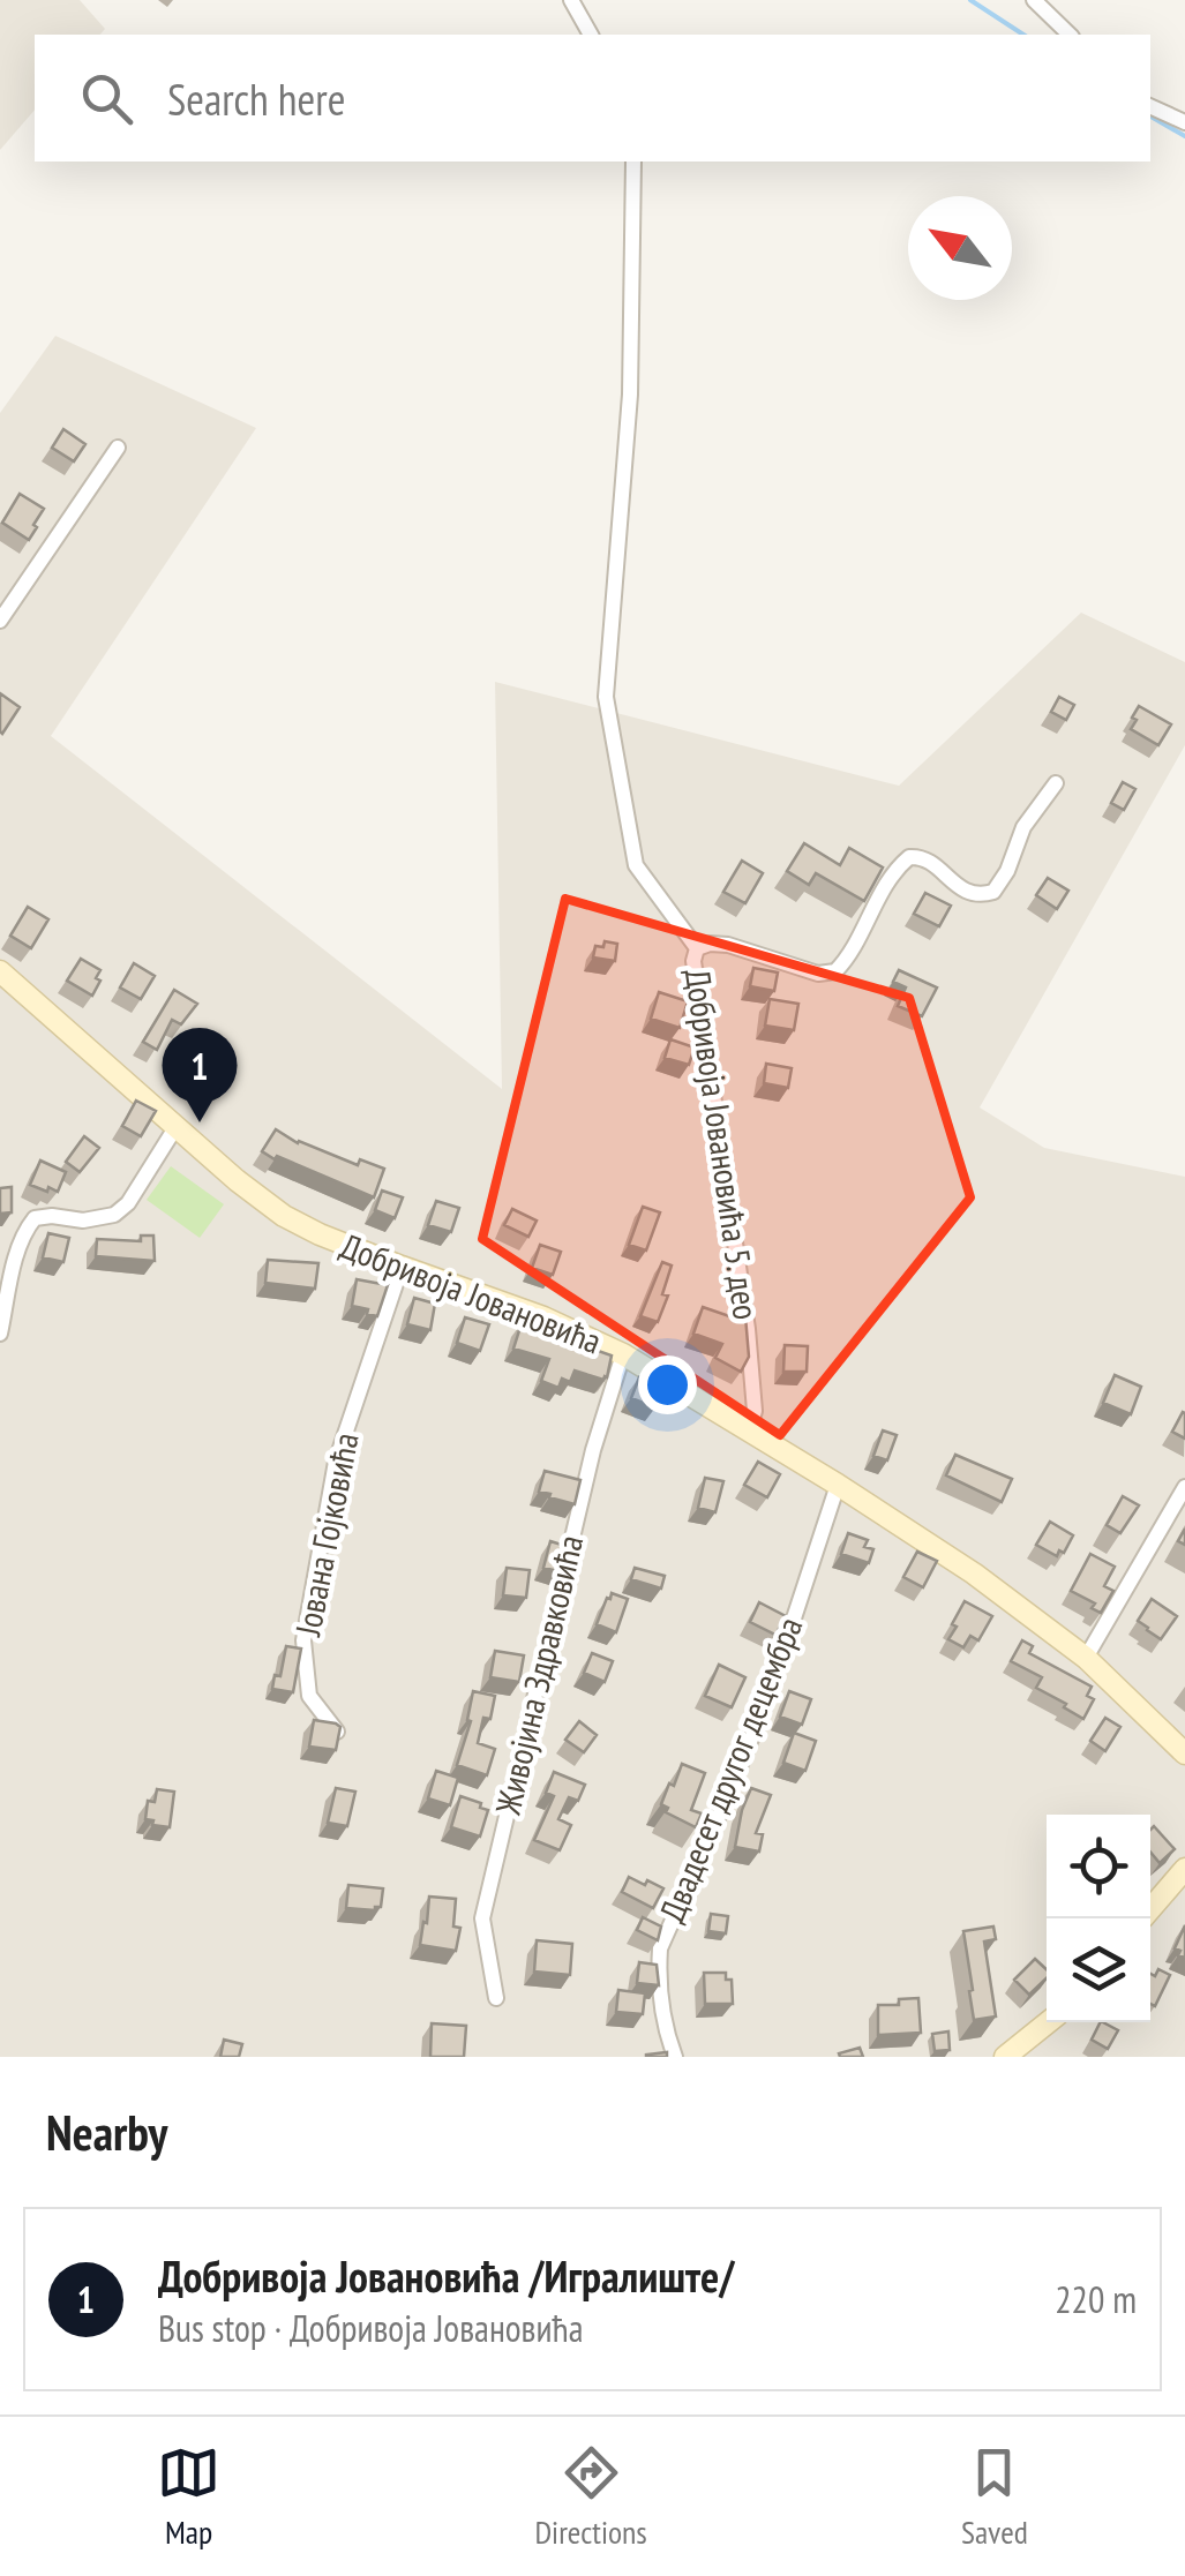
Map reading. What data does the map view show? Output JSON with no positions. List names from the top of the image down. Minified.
{"streets":{"street":["Добривоја Јовановића 5. део","Добривоја Јовановића","Јована Гојковића","Живојина Здравковића","Двадесет другог децембра"]},"crossings":[["Добривоја Јовановића 5. део","Добривоја Јовановића"],["Добривоја Јовановића","Јована Гојковића"],["Добривоја Јовановића","Живојина Здравковића"],["Добривоја Јовановића","Двадесет другог децембра"]],"north":"top left","page":{"search":"Search here","pins":"1","heading":"Nearby","list":[{"mark":"1","name":"Добривоја Јовановића /Игралиште/","note":"Bus stop · Добривоја Јовановића","value":"220 m"}],"nav":["Map","Directions","Saved"]}}
